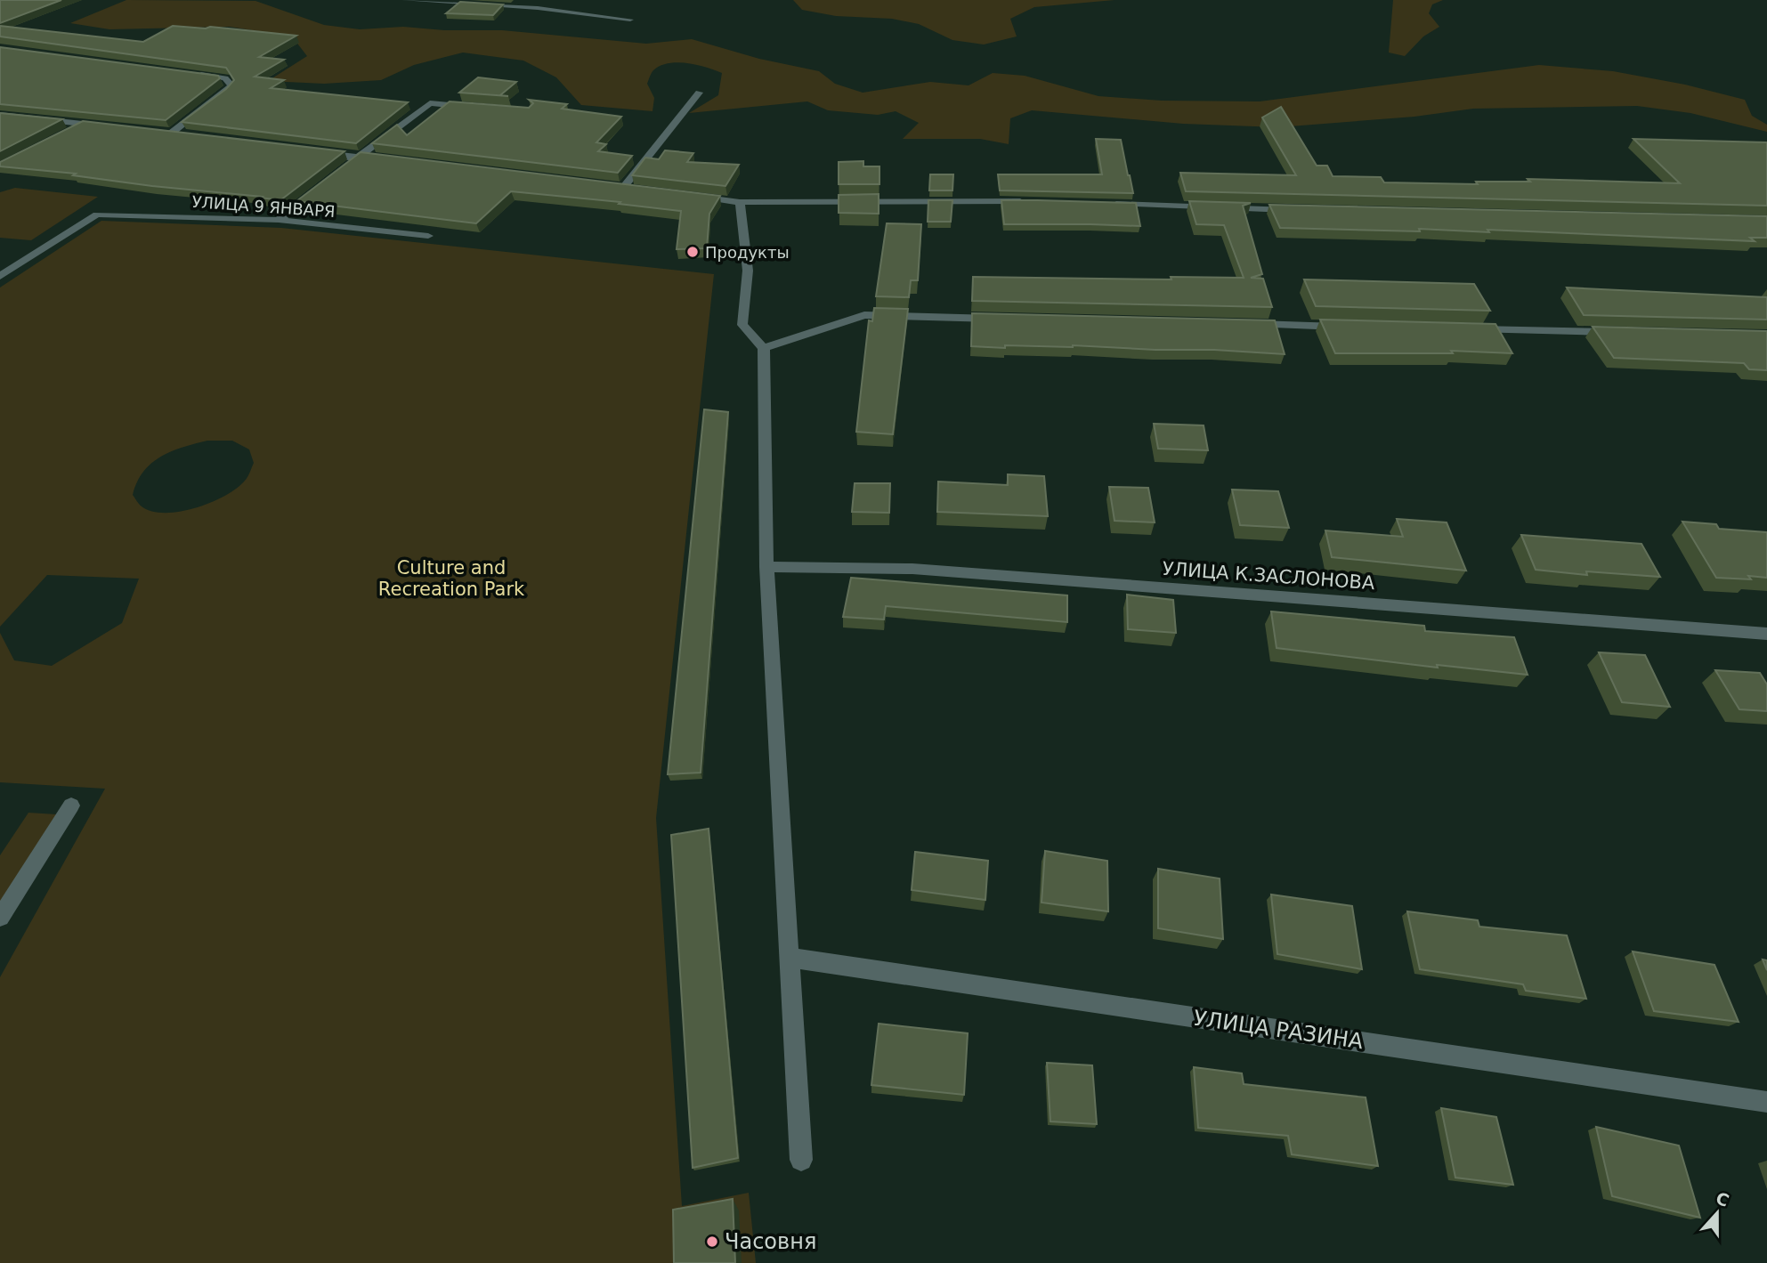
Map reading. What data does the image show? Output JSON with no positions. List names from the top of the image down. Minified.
{"streets":{"street":["УЛИЦА 9 ЯНВАРЯ","УЛИЦА К.ЗАСЛОНОВА","УЛИЦА РАЗИНА"]},"parks":["Culture and Recreation Park"],"places":["Продукты","Часовня"],"north":"top"}
